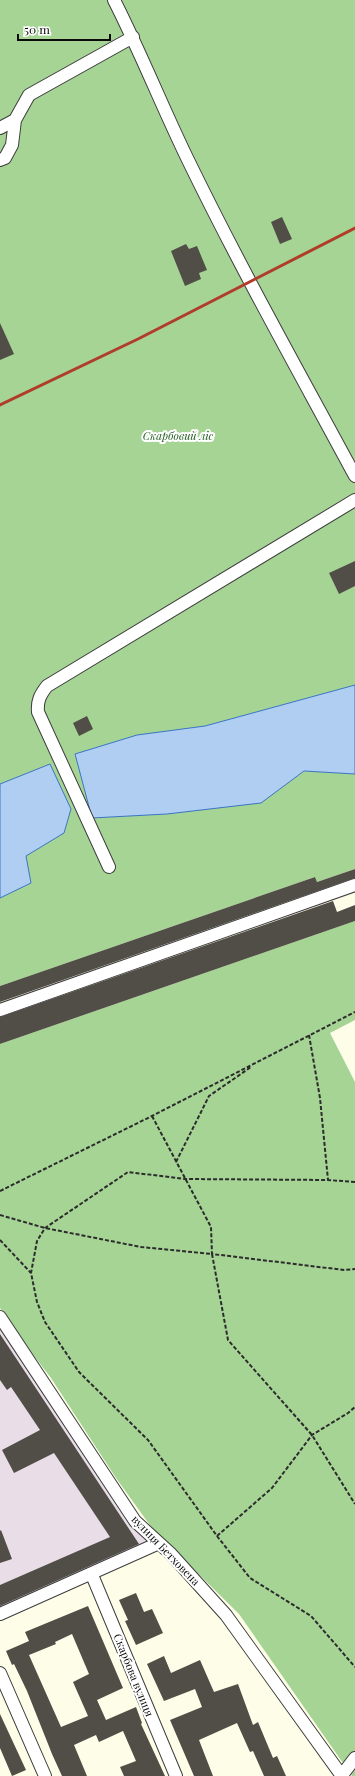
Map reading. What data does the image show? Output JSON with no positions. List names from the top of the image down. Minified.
{"streets":{"street":["вулиця Бетховена","Скарбова вулиця"]},"parks":["Скарбовий ліс"],"scale_bar":"50 m"}
